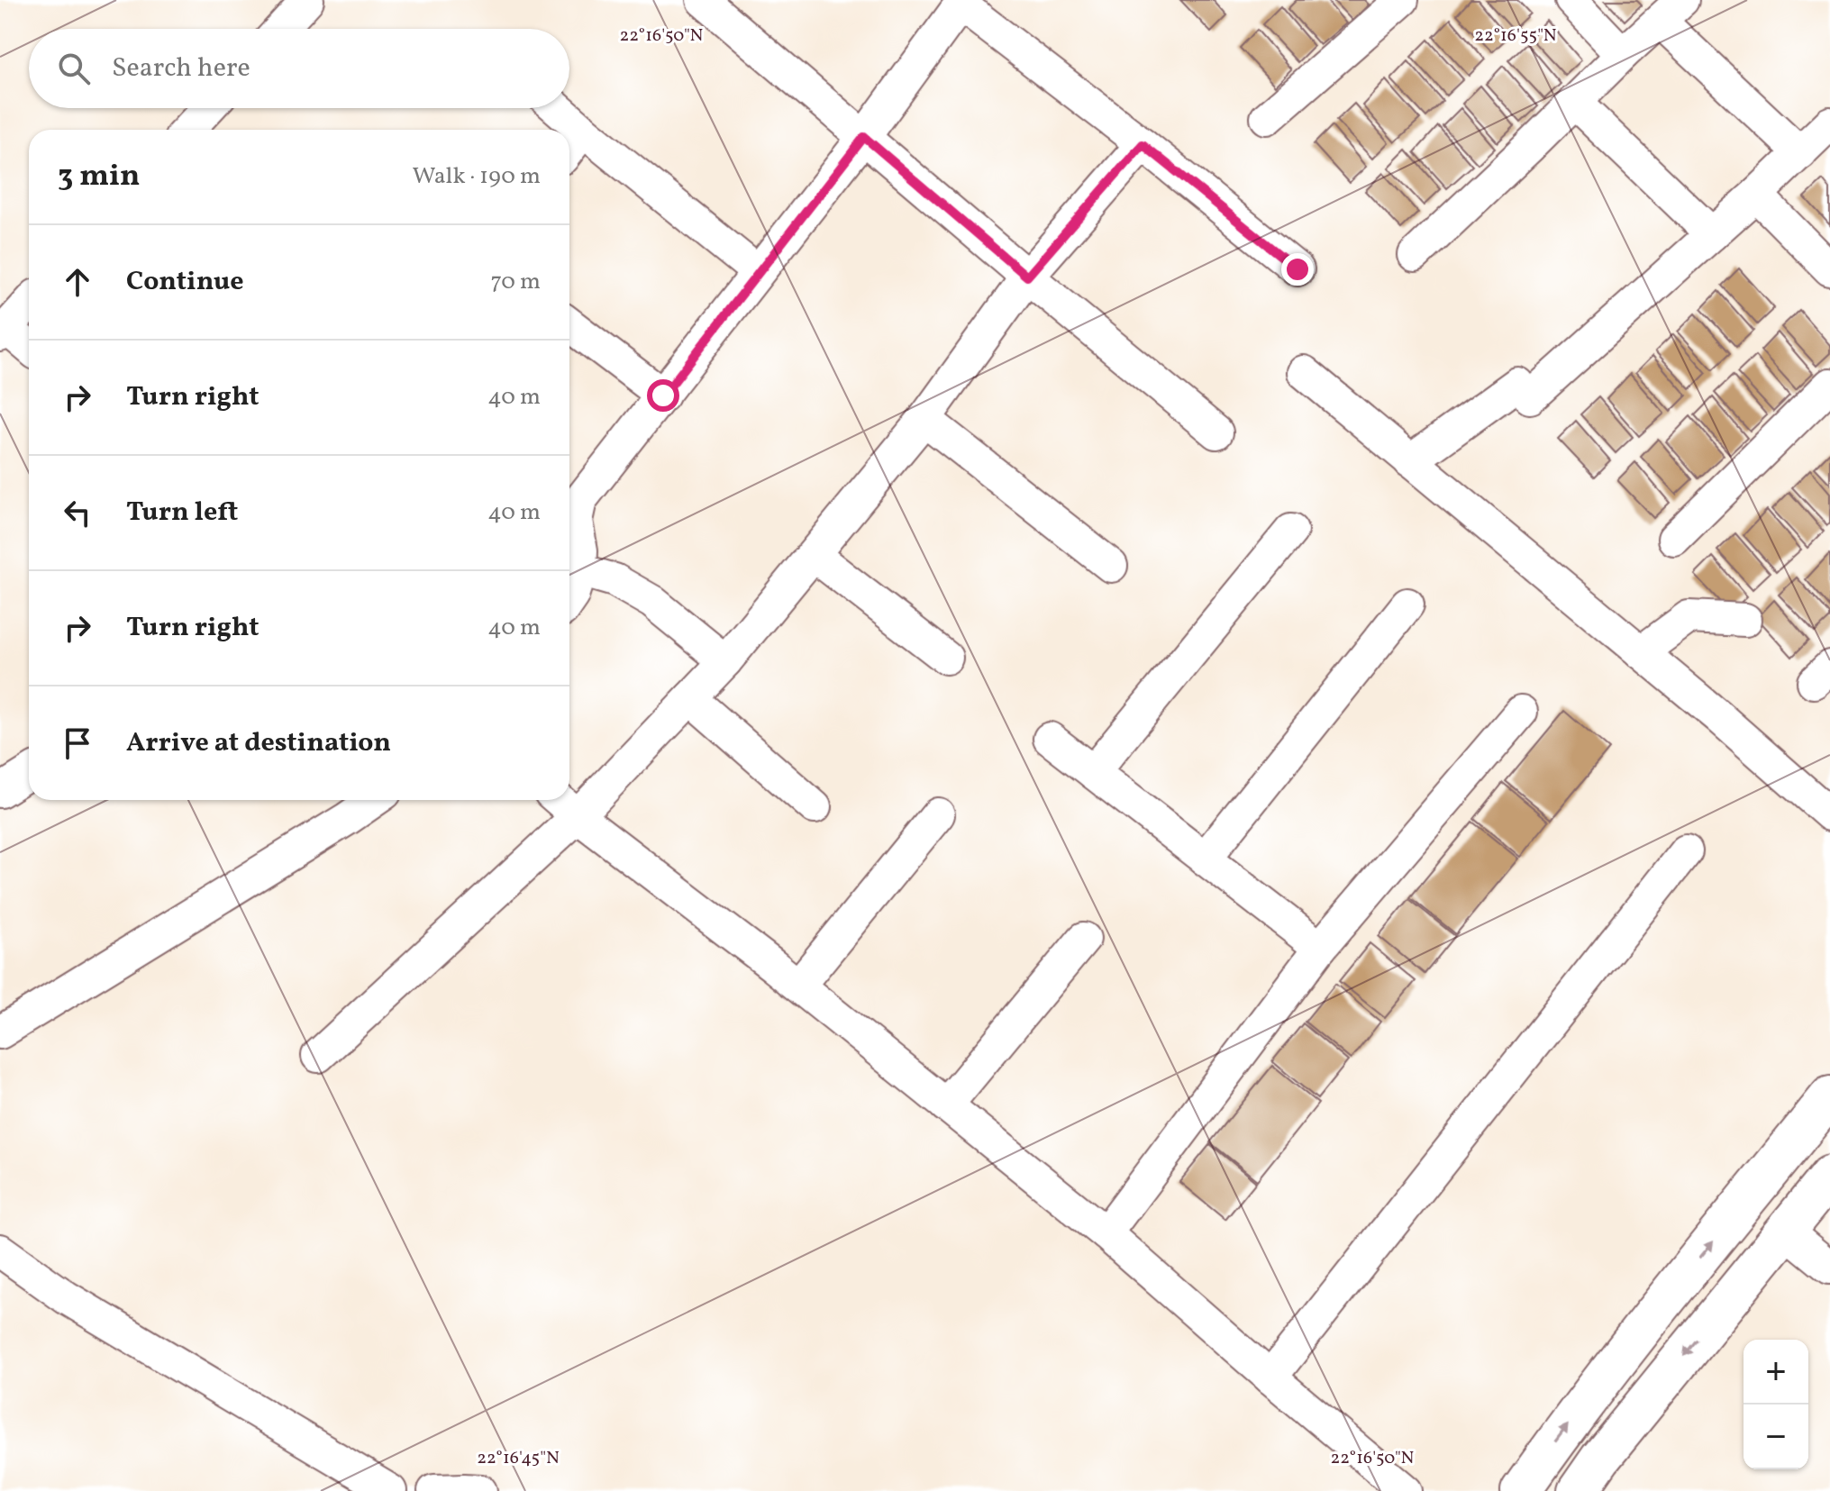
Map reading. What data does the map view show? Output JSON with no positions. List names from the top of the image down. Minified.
{"page":{"search":"Search here","heading":["3 min","Walk · 190 m"],"list":[["Continue","70 m"],["Turn right","40 m"],["Turn left","40 m"],["Turn right","40 m"],"Arrive at destination"],"map_buttons":["+","−"]},"coordinates":["22°16'50\"N","22°16'55\"N","22°16'45\"N"]}
